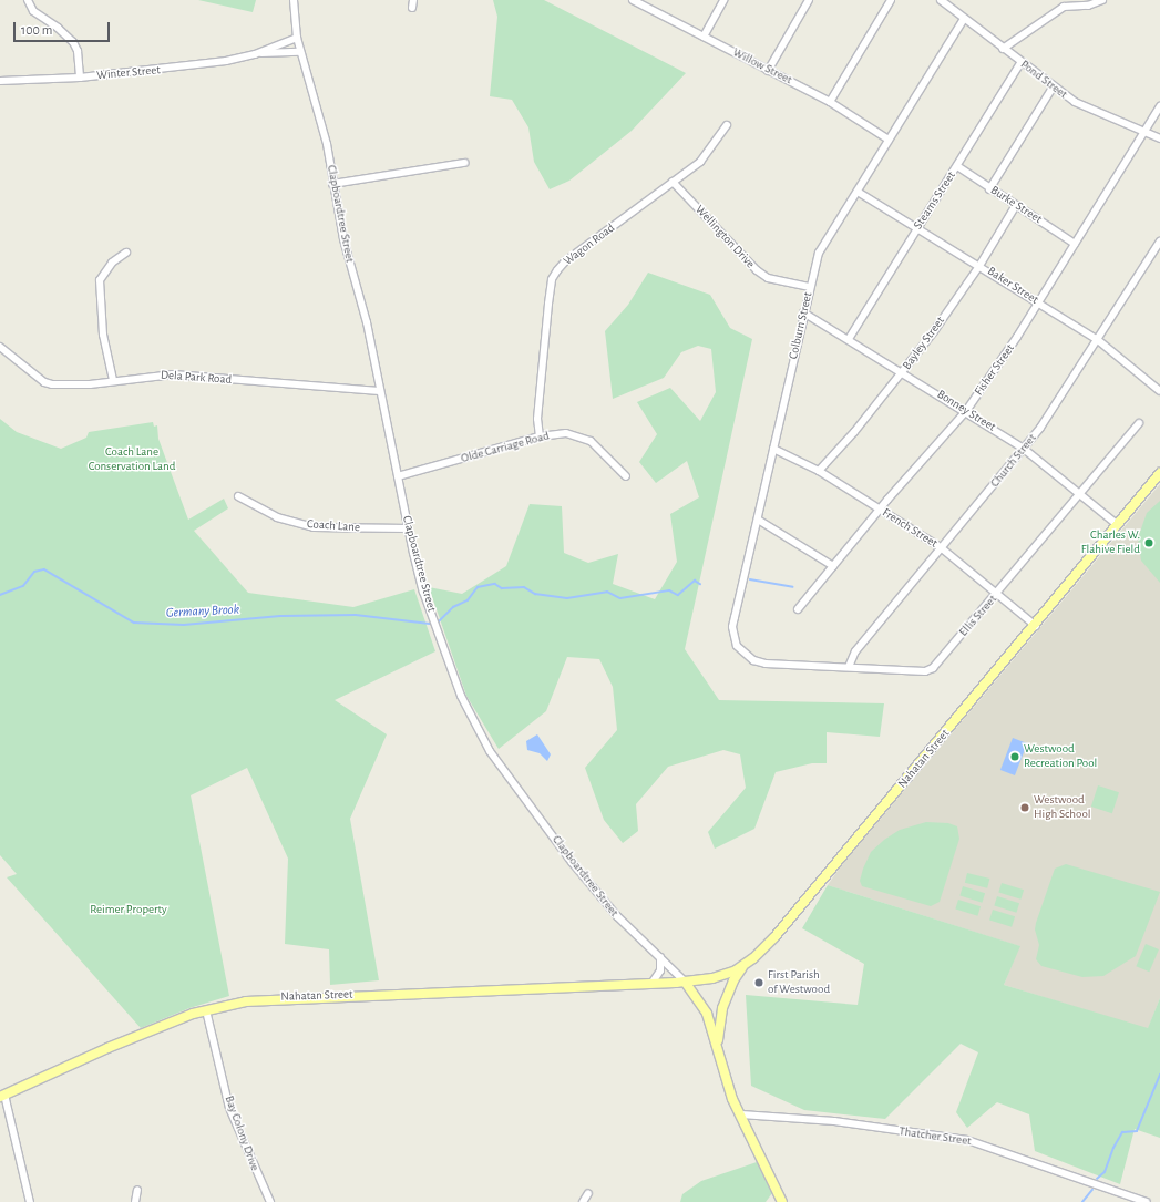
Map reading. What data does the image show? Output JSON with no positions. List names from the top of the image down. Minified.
{"streets":{"main road":["Clapboardtree Street","Nahatan Street"],"street":["Willow Street","Winter Street","Pond Street","Stearns Street","Burke Street","Wellington Drive","Wagon Road","Baker Street","Colburn Street","Bayley Street","Fisher Street","Dela Park Road","Bonney Street","Olde Carriage Road","Church Street","Coach Lane","French Street","Ellis Street","Bay Colony Drive","Thatcher Street"]},"crossings":[["Willow Street","Colburn Street"],["Winter Street","Clapboardtree Street"],["Pond Street","Stearns Street"],["Pond Street","Colburn Street"],["Pond Street","Fisher Street"],["Stearns Street","Burke Street"],["Stearns Street","Baker Street"],["Stearns Street","Bonney Street"],["Burke Street","Bayley Street"],["Burke Street","Fisher Street"],["Clapboardtree Street","Dela Park Road"],["Clapboardtree Street","Olde Carriage Road"],["Clapboardtree Street","Coach Lane"],["Clapboardtree Street","Nahatan Street"],["Clapboardtree Street","Thatcher Street"],["Wellington Drive","Wagon Road"],["Wellington Drive","Colburn Street"],["Wagon Road","Olde Carriage Road"],["Baker Street","Colburn Street"],["Baker Street","Bayley Street"],["Baker Street","Fisher Street"],["Baker Street","Church Street"],["Colburn Street","Bonney Street"],["Colburn Street","French Street"],["Colburn Street","Ellis Street"],["Bayley Street","Bonney Street"],["Bayley Street","French Street"],["Fisher Street","Bonney Street"],["Fisher Street","French Street"],["Bonney Street","Church Street"],["Bonney Street","Ellis Street"],["Bonney Street","Nahatan Street"],["Church Street","French Street"],["Church Street","Ellis Street"],["French Street","Ellis Street"],["French Street","Nahatan Street"],["Nahatan Street","Bay Colony Drive"]],"water":["Germany Brook"],"parks":["Coach Lane Conservation Land","Reimer Property"],"places":["Charles W. Flahive Field","Westwood Recreation Pool","Westwood High School","First Parish of Westwood"],"scale_bar":"100 m"}
